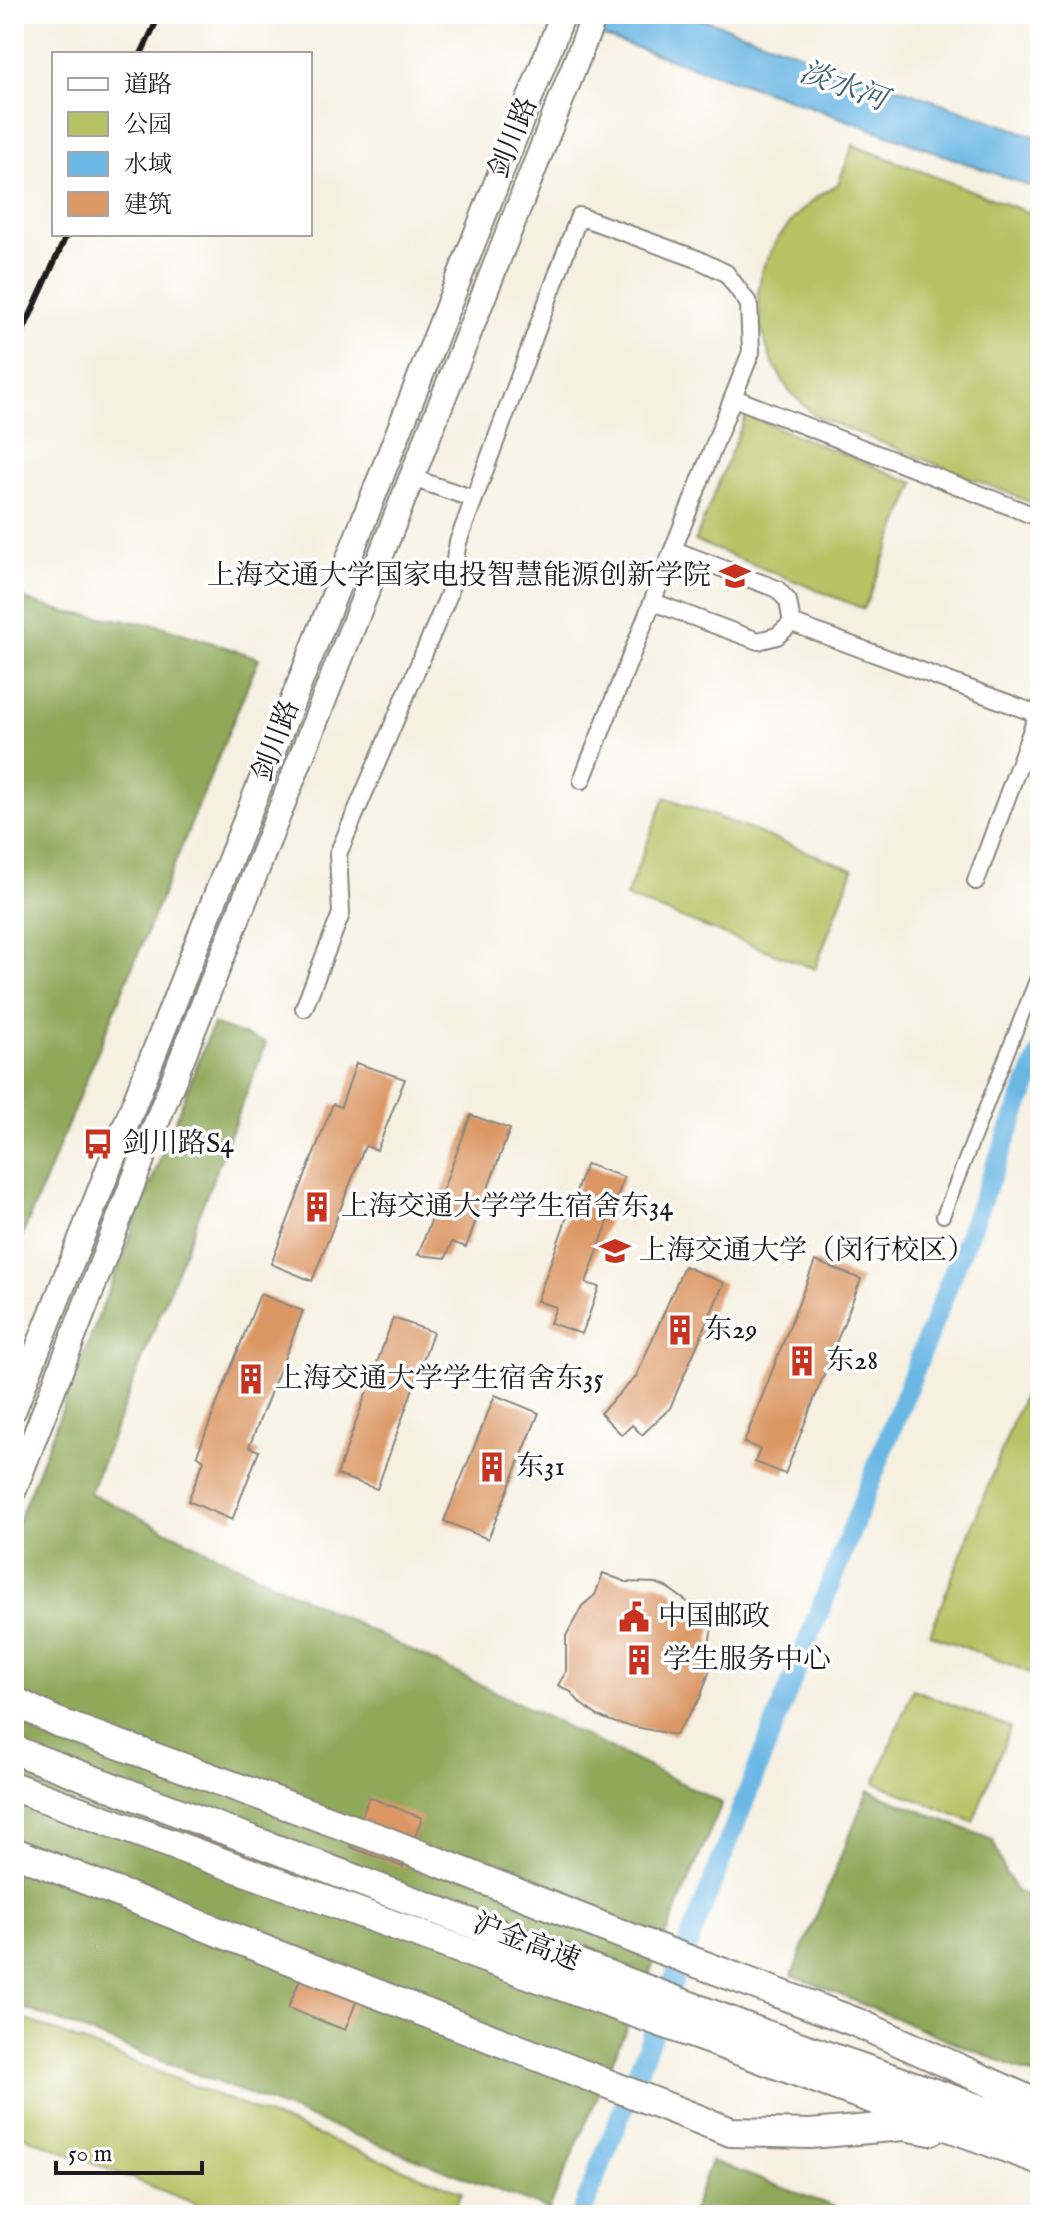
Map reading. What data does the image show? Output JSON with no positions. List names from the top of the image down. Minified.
{"streets":{"highway":["沪金高速"],"main road":["剑川路"]},"water":["淡水河"],"places":{"school or university":["上海交通大学国家电投智慧能源创新学院","上海交通大学（闵行校区）"],"bus stop":["剑川路S4"],"building":["上海交通大学学生宿舍东34","东29","东28","上海交通大学学生宿舍东35","东31","学生服务中心"],"public building":["中国邮政"]},"legend":["道路","公园","水域","建筑"],"scale_bar":"50 m"}
